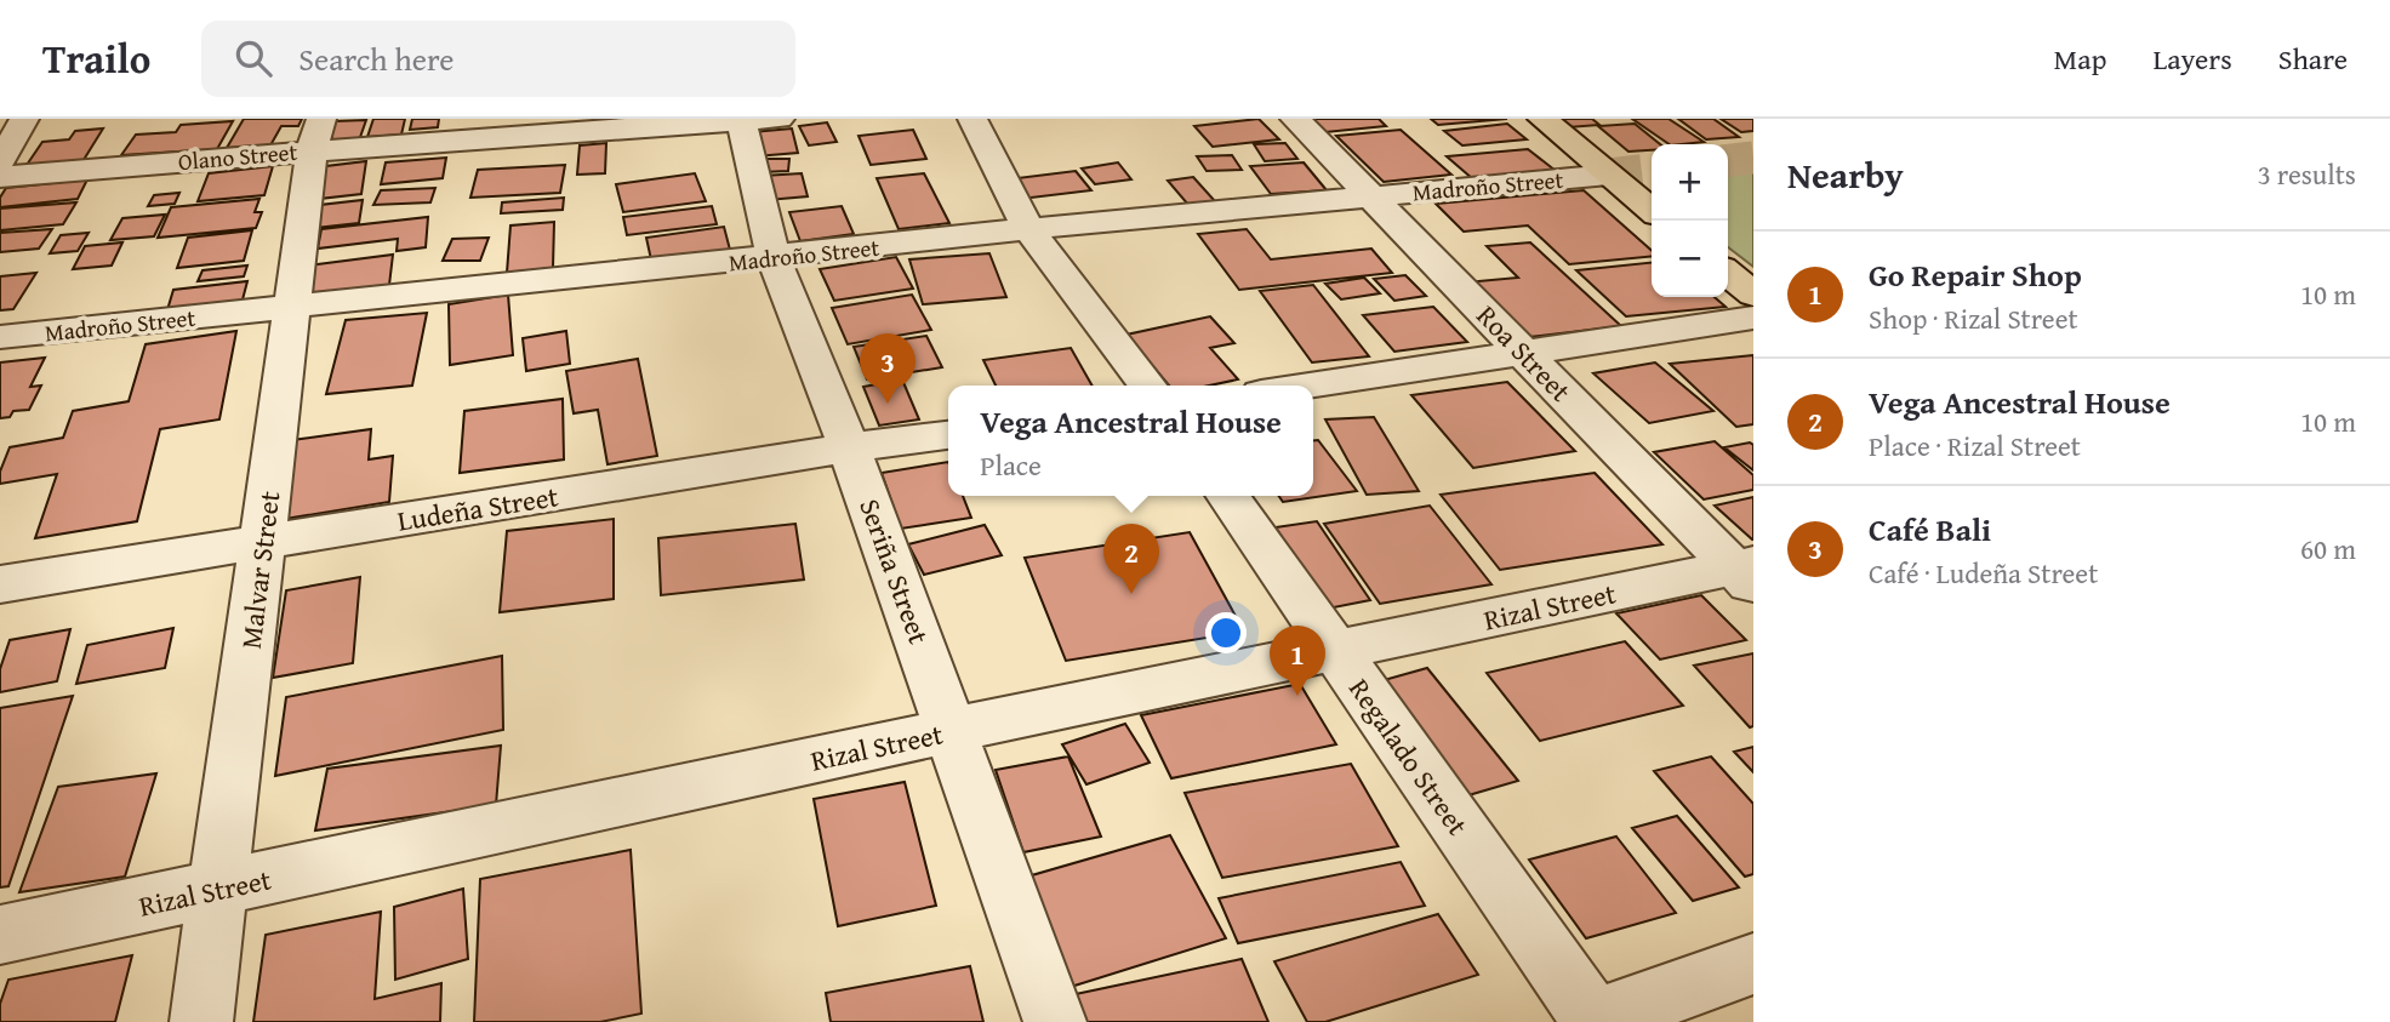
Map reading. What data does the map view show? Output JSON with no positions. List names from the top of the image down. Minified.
{"streets":{"street":["Olano Street","Madroño Street","Roa Street","Ludeña Street","Malvar Street","Seriña Street","Rizal Street","Regalado Street"]},"crossings":[["Olano Street","Malvar Street"],["Olano Street","Seriña Street"],["Madroño Street","Roa Street"],["Madroño Street","Malvar Street"],["Madroño Street","Seriña Street"],["Roa Street","Rizal Street"],["Ludeña Street","Malvar Street"],["Ludeña Street","Seriña Street"],["Malvar Street","Rizal Street"],["Seriña Street","Rizal Street"],["Rizal Street","Regalado Street"]],"page":{"header":"Trailo","search":"Search here","nav":["Map","Layers","Share"],"heading":["Nearby","3 results"],"map_buttons":["+","−"],"list":[{"mark":"1","name":"Go Repair Shop","note":"Shop · Rizal Street","value":"10 m"},{"mark":"2","name":"Vega Ancestral House","note":"Place · Rizal Street","value":"10 m"},{"mark":"3","name":"Café Bali","note":"Café · Ludeña Street","value":"60 m"}],"pins":["3","2","1"],"popup":["Vega Ancestral House","Place"]}}
